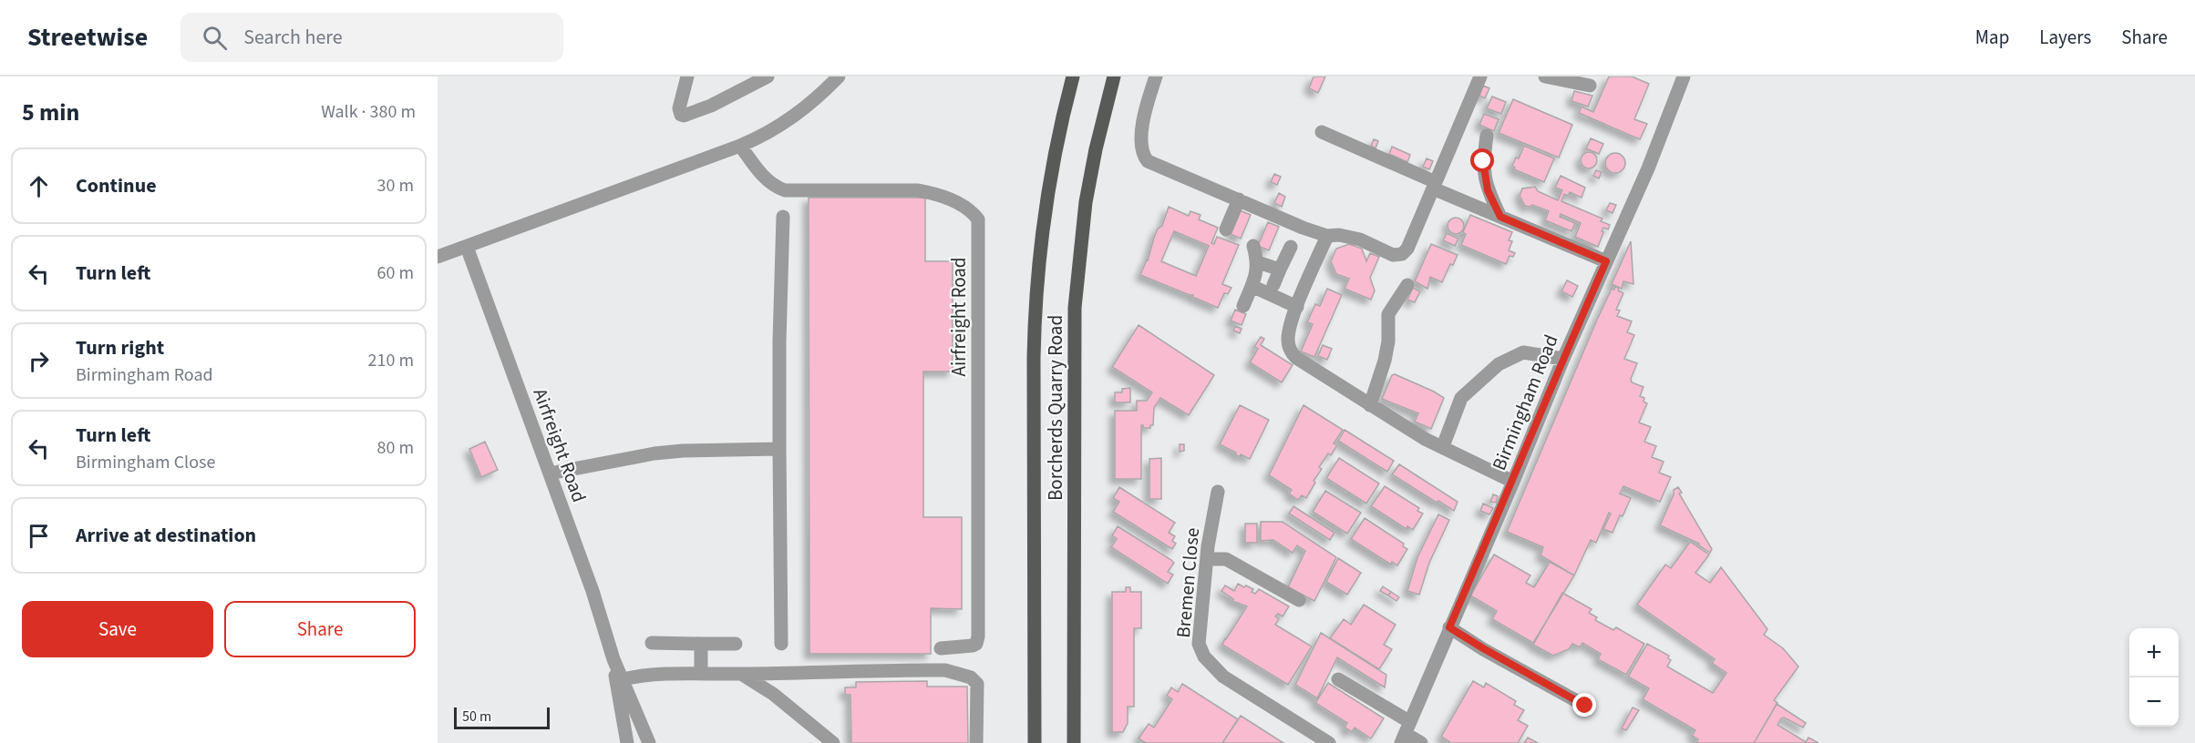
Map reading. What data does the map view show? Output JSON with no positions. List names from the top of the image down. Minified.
{"streets":{"main road":["Borcherds Quarry Road"],"lane":["Airfreight Road","Birmingham Road","Bremen Close"]},"scale_bar":"50 m","page":{"header":"Streetwise","search":"Search here","nav":["Map","Layers","Share"],"heading":["5 min","Walk · 380 m"],"list":[["Continue","30 m"],["Turn left","60 m"],["Turn right","Birmingham Road","210 m"],["Turn left","Birmingham Close","80 m"],"Arrive at destination"],"buttons":["Save","Share"],"map_buttons":["+","−"],"scale":"50 m"}}
